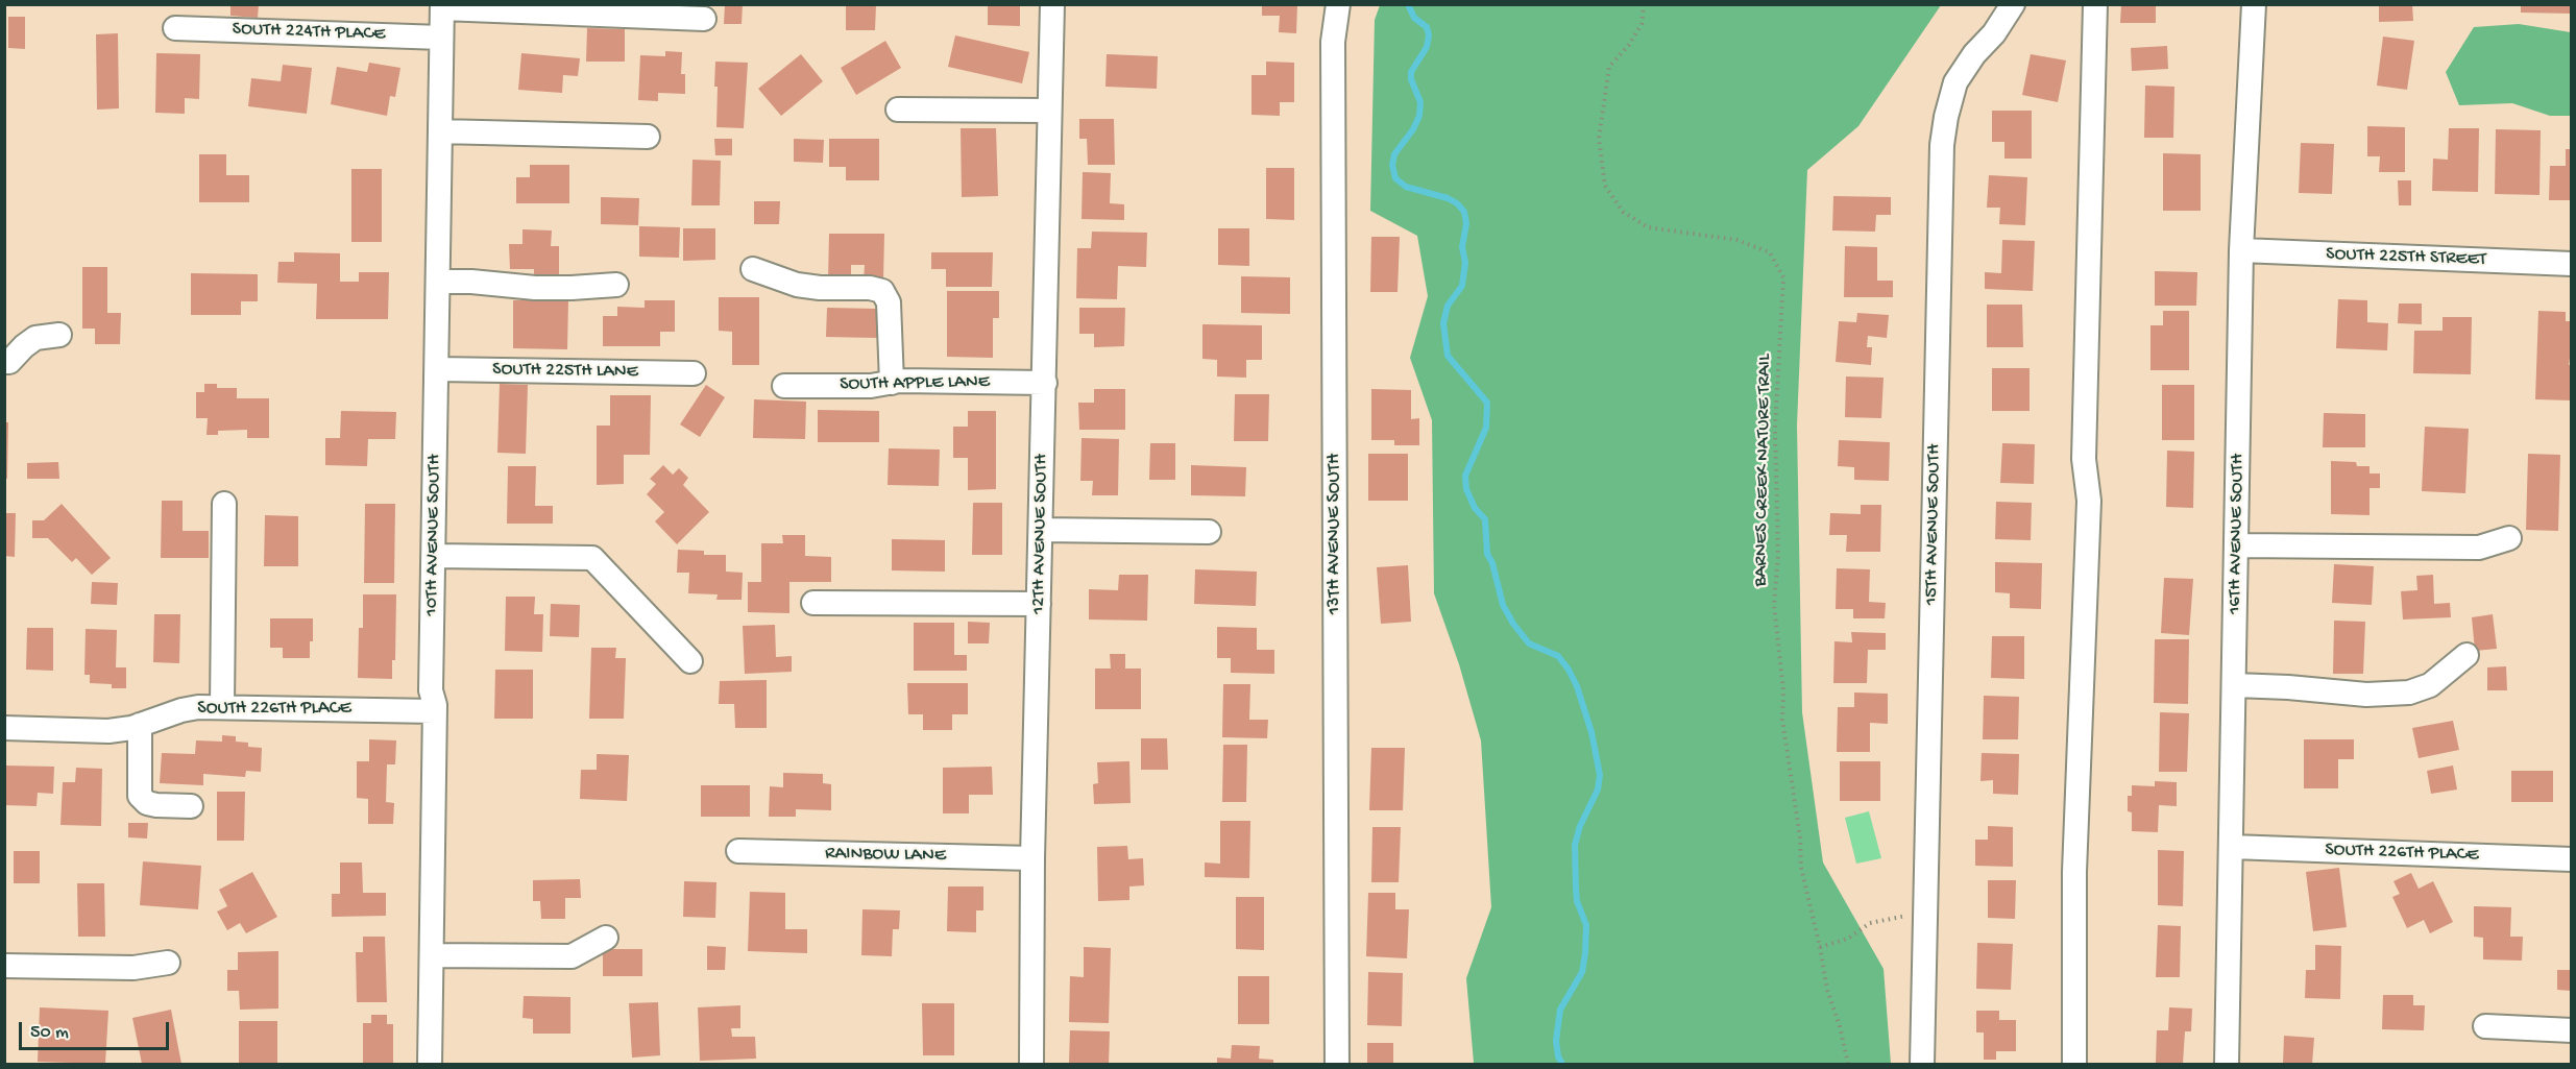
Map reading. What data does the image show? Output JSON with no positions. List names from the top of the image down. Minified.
{"streets":{"street":["SOUTH 224TH PLACE","SOUTH 225TH STREET","SOUTH 225TH LANE","SOUTH APPLE LANE","15TH AVENUE SOUTH","12TH AVENUE SOUTH","13TH AVENUE SOUTH","16TH AVENUE SOUTH","10TH AVENUE SOUTH","SOUTH 226TH PLACE","RAINBOW LANE"],"path":["BARNES CREEK NATURE TRAIL"]},"crossings":[["SOUTH 224TH PLACE","10TH AVENUE SOUTH"],["SOUTH 225TH STREET","16TH AVENUE SOUTH"],["SOUTH 225TH LANE","10TH AVENUE SOUTH"],["SOUTH APPLE LANE","12TH AVENUE SOUTH"],["12TH AVENUE SOUTH","RAINBOW LANE"],["16TH AVENUE SOUTH","SOUTH 226TH PLACE"],["10TH AVENUE SOUTH","SOUTH 226TH PLACE"]],"scale_bar":"50 m"}
